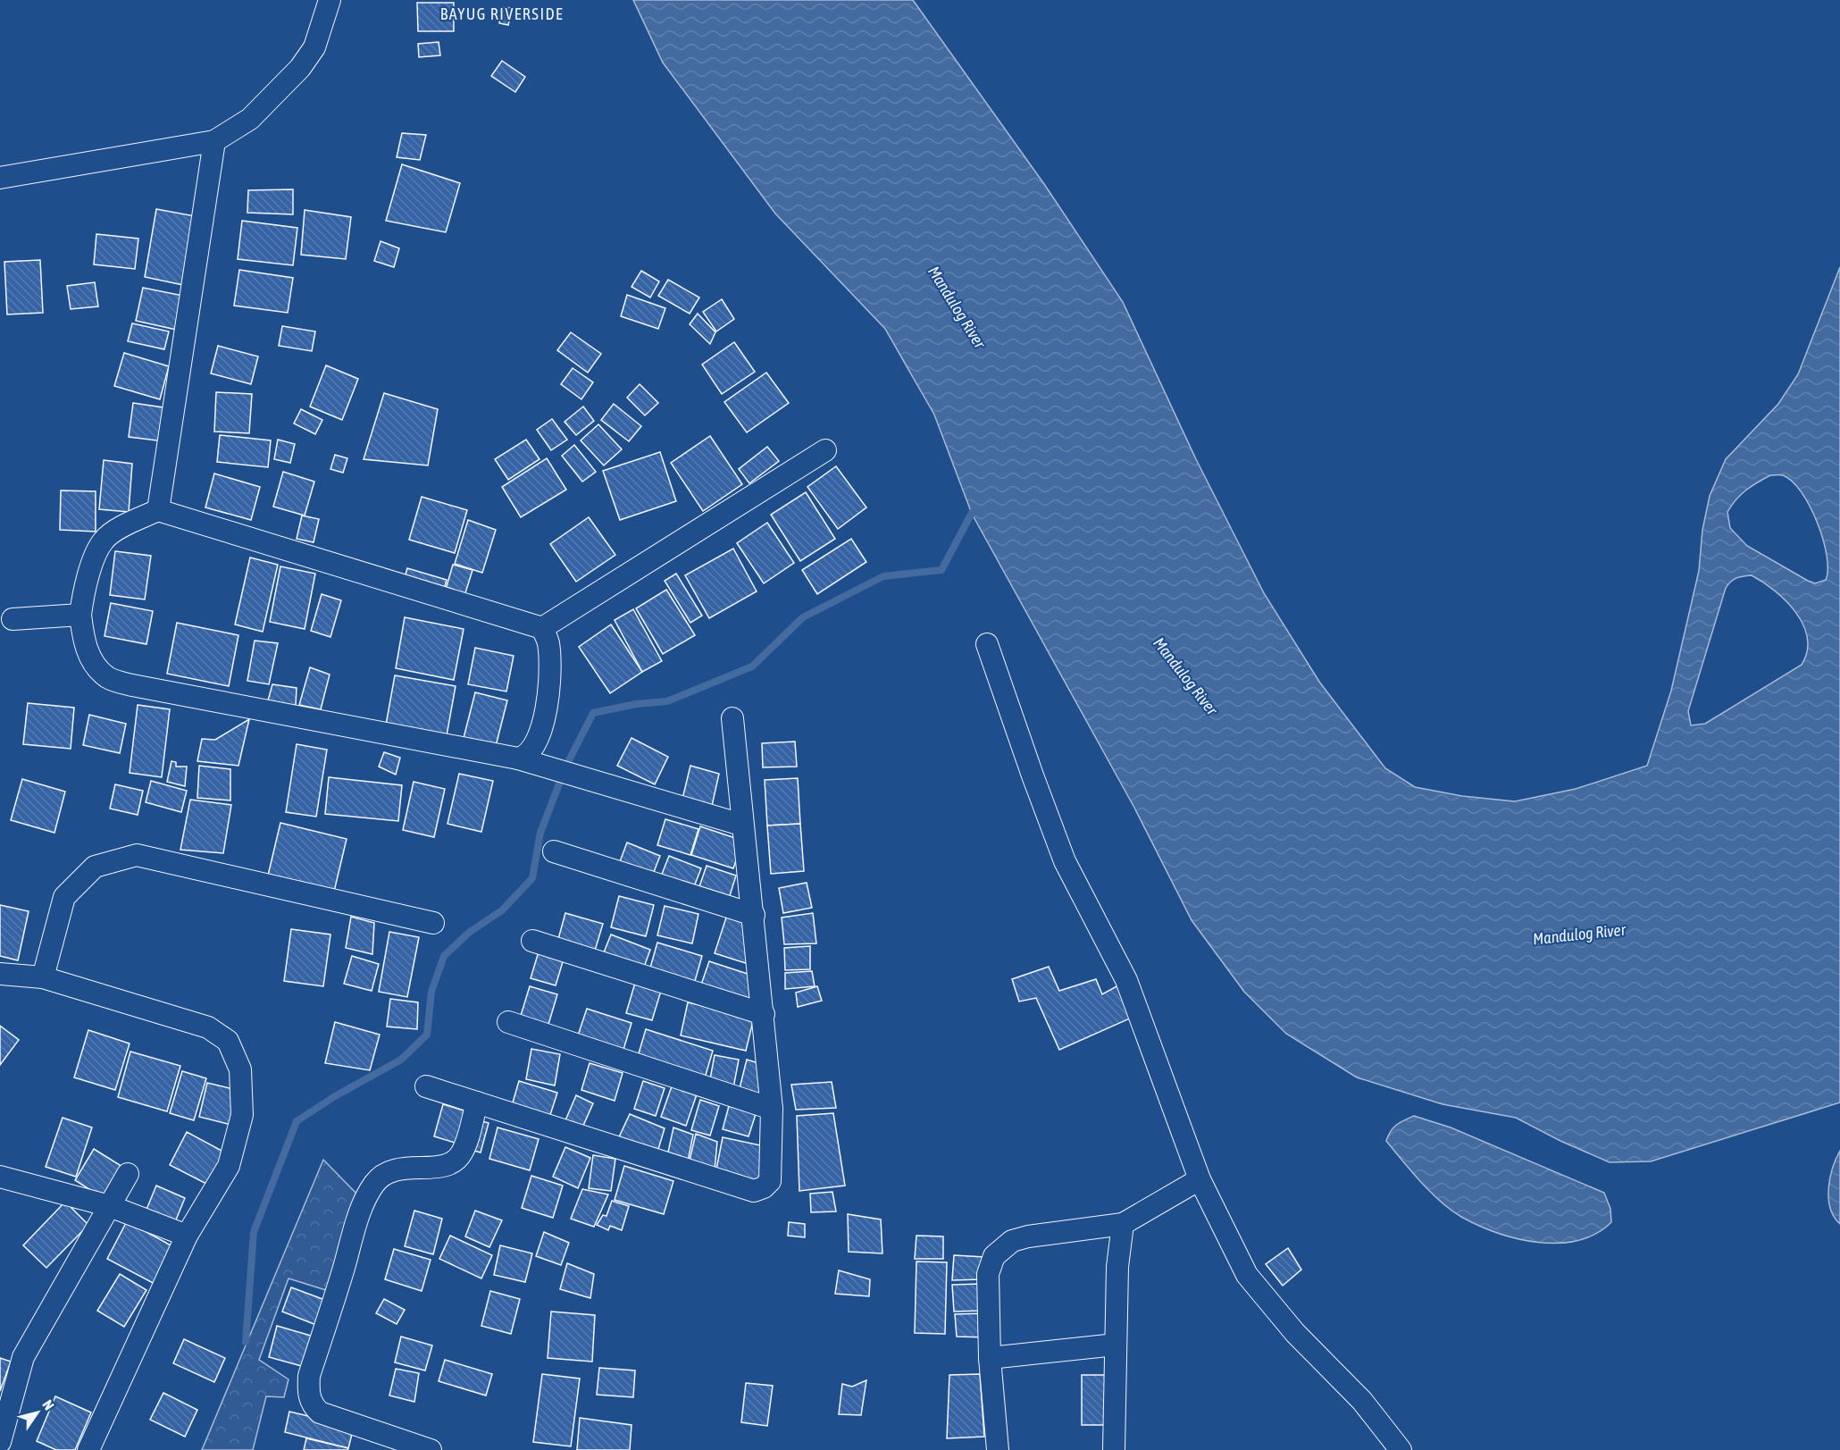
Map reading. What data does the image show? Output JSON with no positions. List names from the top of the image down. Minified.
{"districts":["BAYUG RIVERSIDE"],"water":["Mandulog River"],"north":"top right"}
